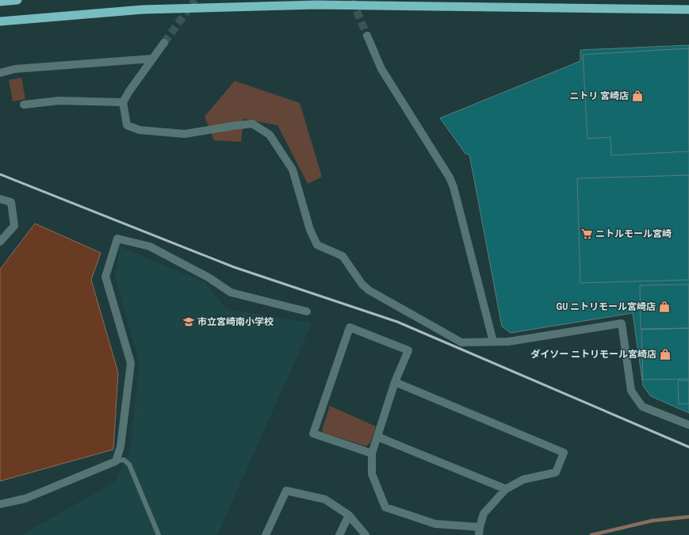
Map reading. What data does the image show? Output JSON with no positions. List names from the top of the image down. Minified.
{"places":{"shop":["ニトリ 宮崎店","GU ニトリモール宮崎店","ダイソー ニトリモール宮崎店"],"supermarket":["ニトルモール宮崎"],"school or university":["市立宮崎南小学校"]}}
